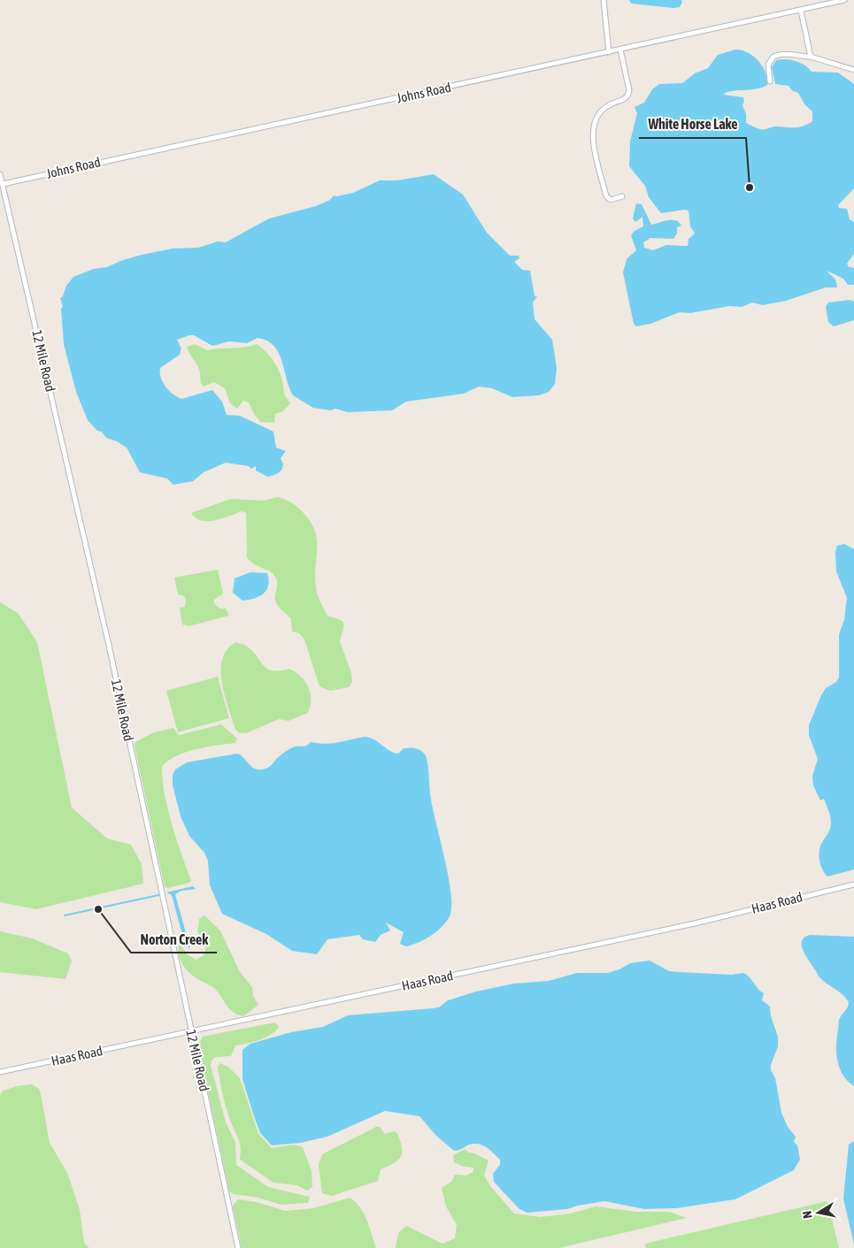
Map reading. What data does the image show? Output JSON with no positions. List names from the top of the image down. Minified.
{"streets":{"street":["Johns Road","12 Mile Road","Haas Road"]},"crossings":[["Johns Road","12 Mile Road"],["12 Mile Road","Haas Road"]],"places":["White Horse Lake","Norton Creek"],"north":"left"}
